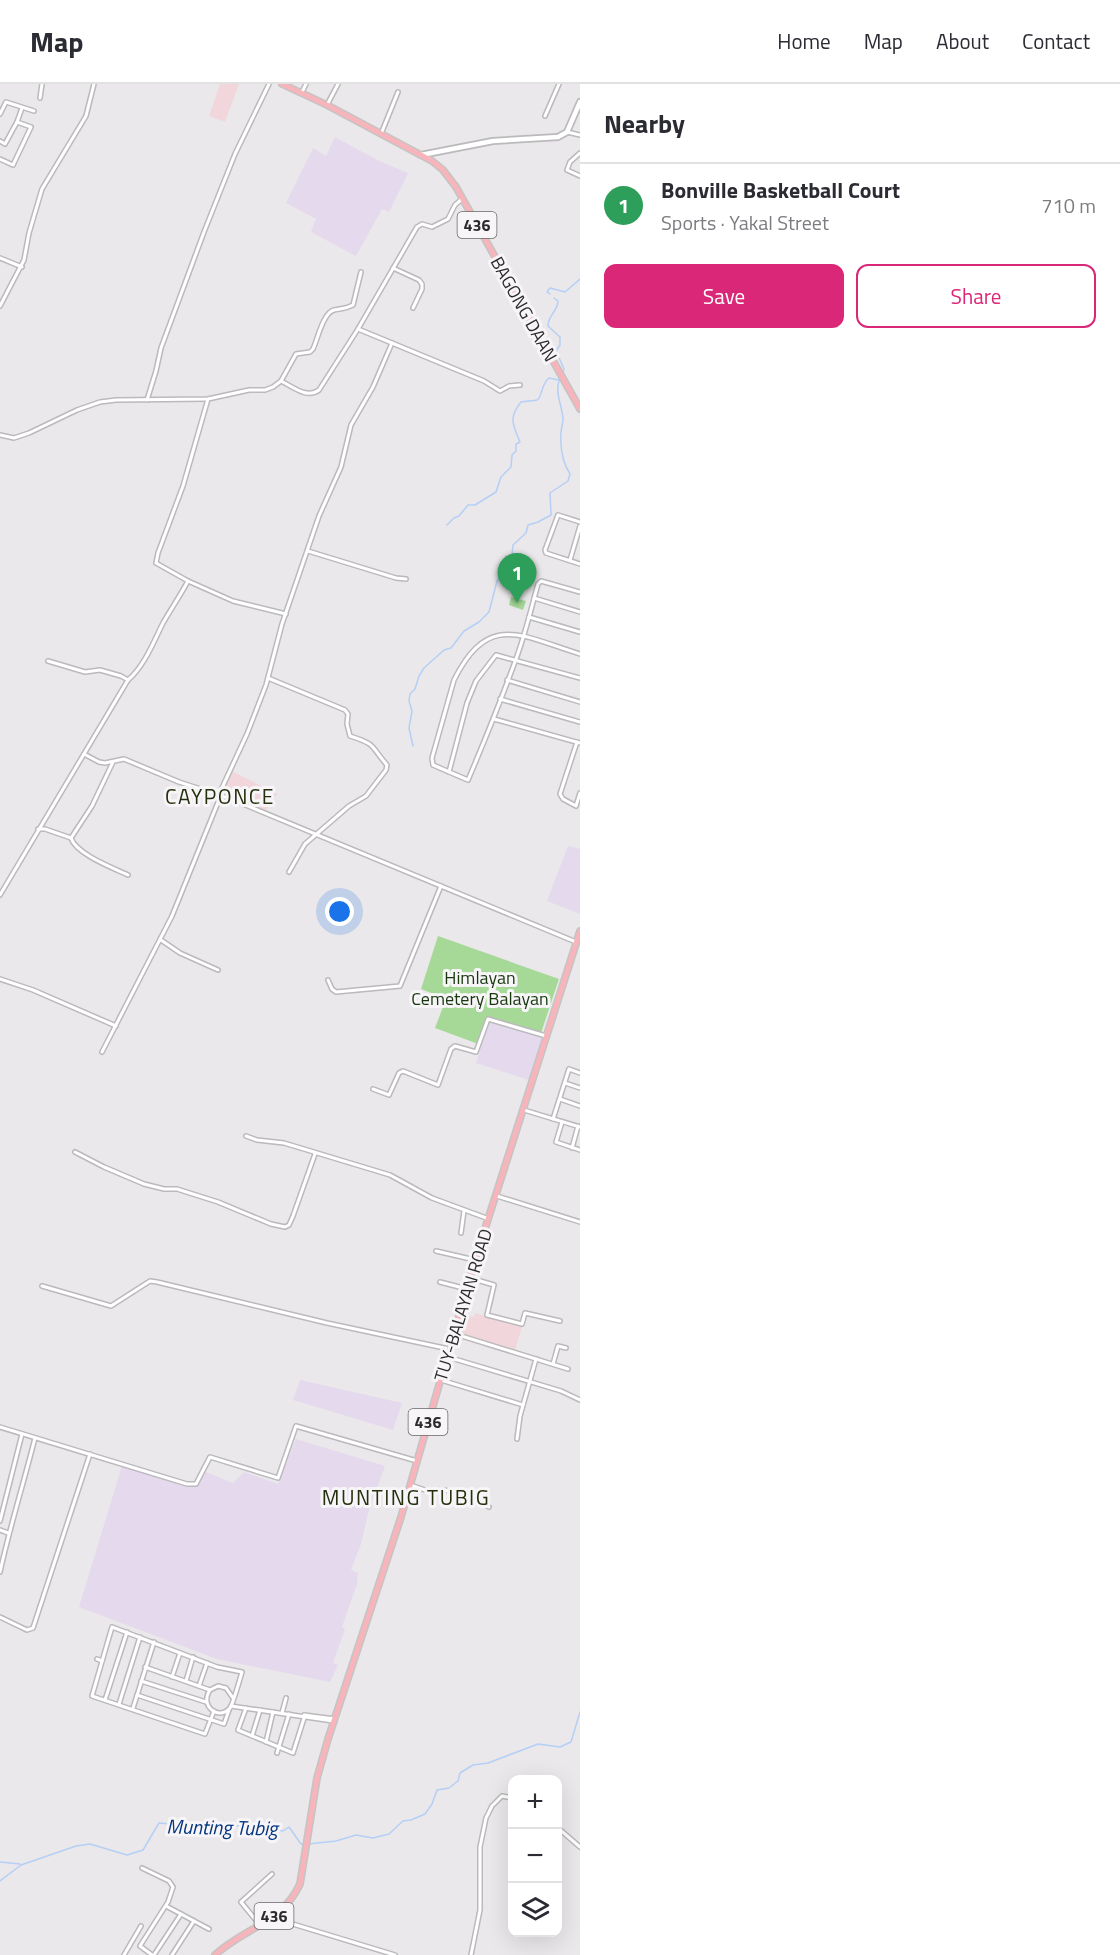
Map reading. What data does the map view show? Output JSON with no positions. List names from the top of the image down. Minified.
{"streets":{"main road":["436","BAGONG DAAN","TUY-BALAYAN ROAD"]},"crossings":[["436","BAGONG DAAN"]],"districts":["CAYPONCE","MUNTING TUBIG"],"water":["Munting Tubig"],"parks":["Himlayan Cemetery Balayan"],"page":{"header":"Map","nav":["Home","Map","About","Contact"],"heading":"Nearby","list":[{"mark":"1","name":"Bonville Basketball Court","note":"Sports · Yakal Street","value":"710 m"}],"buttons":["Save","Share"],"pins":"1","map_buttons":["+","−"]}}
